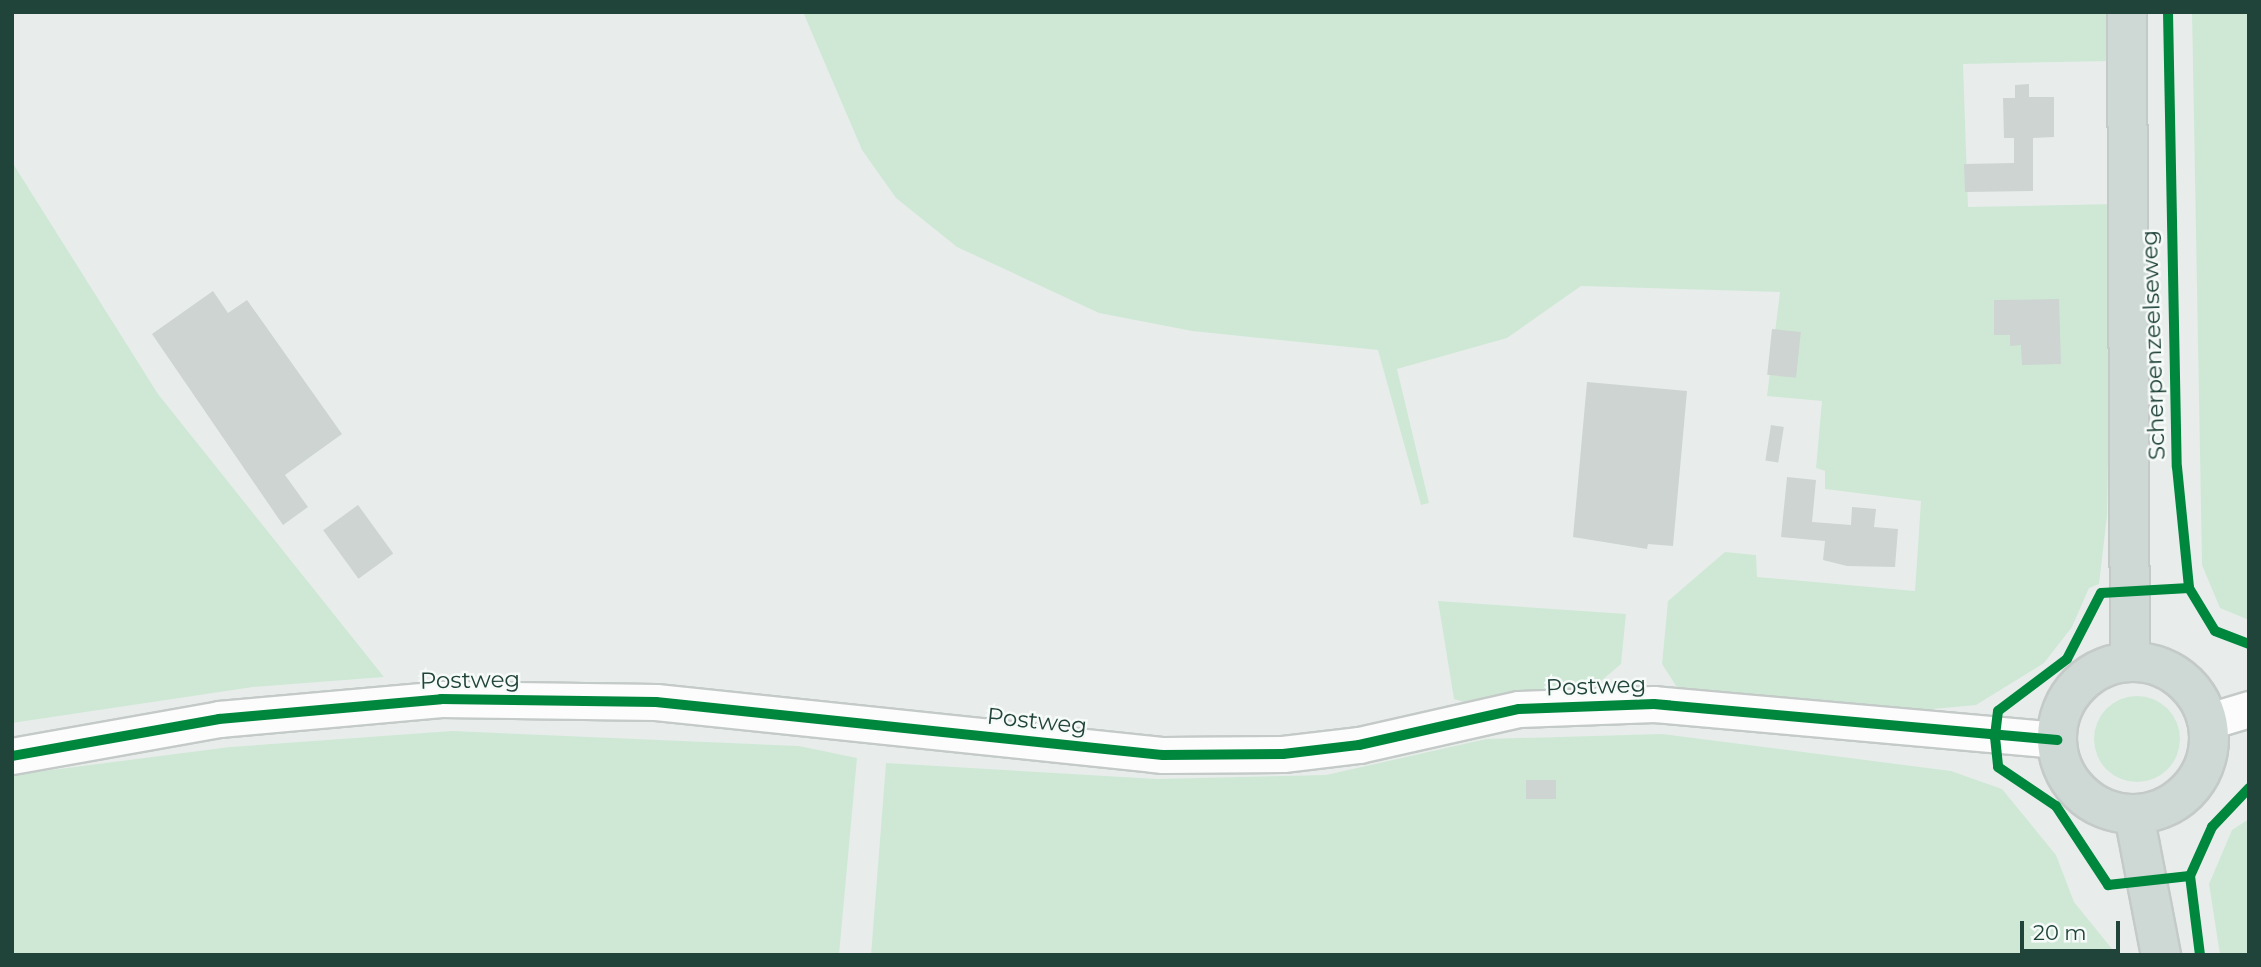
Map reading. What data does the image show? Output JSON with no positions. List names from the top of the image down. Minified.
{"streets":{"main road":["Scherpenzeelseweg"],"street":["Postweg"]},"crossings":[["Scherpenzeelseweg","Postweg"]],"scale_bar":"20 m"}
